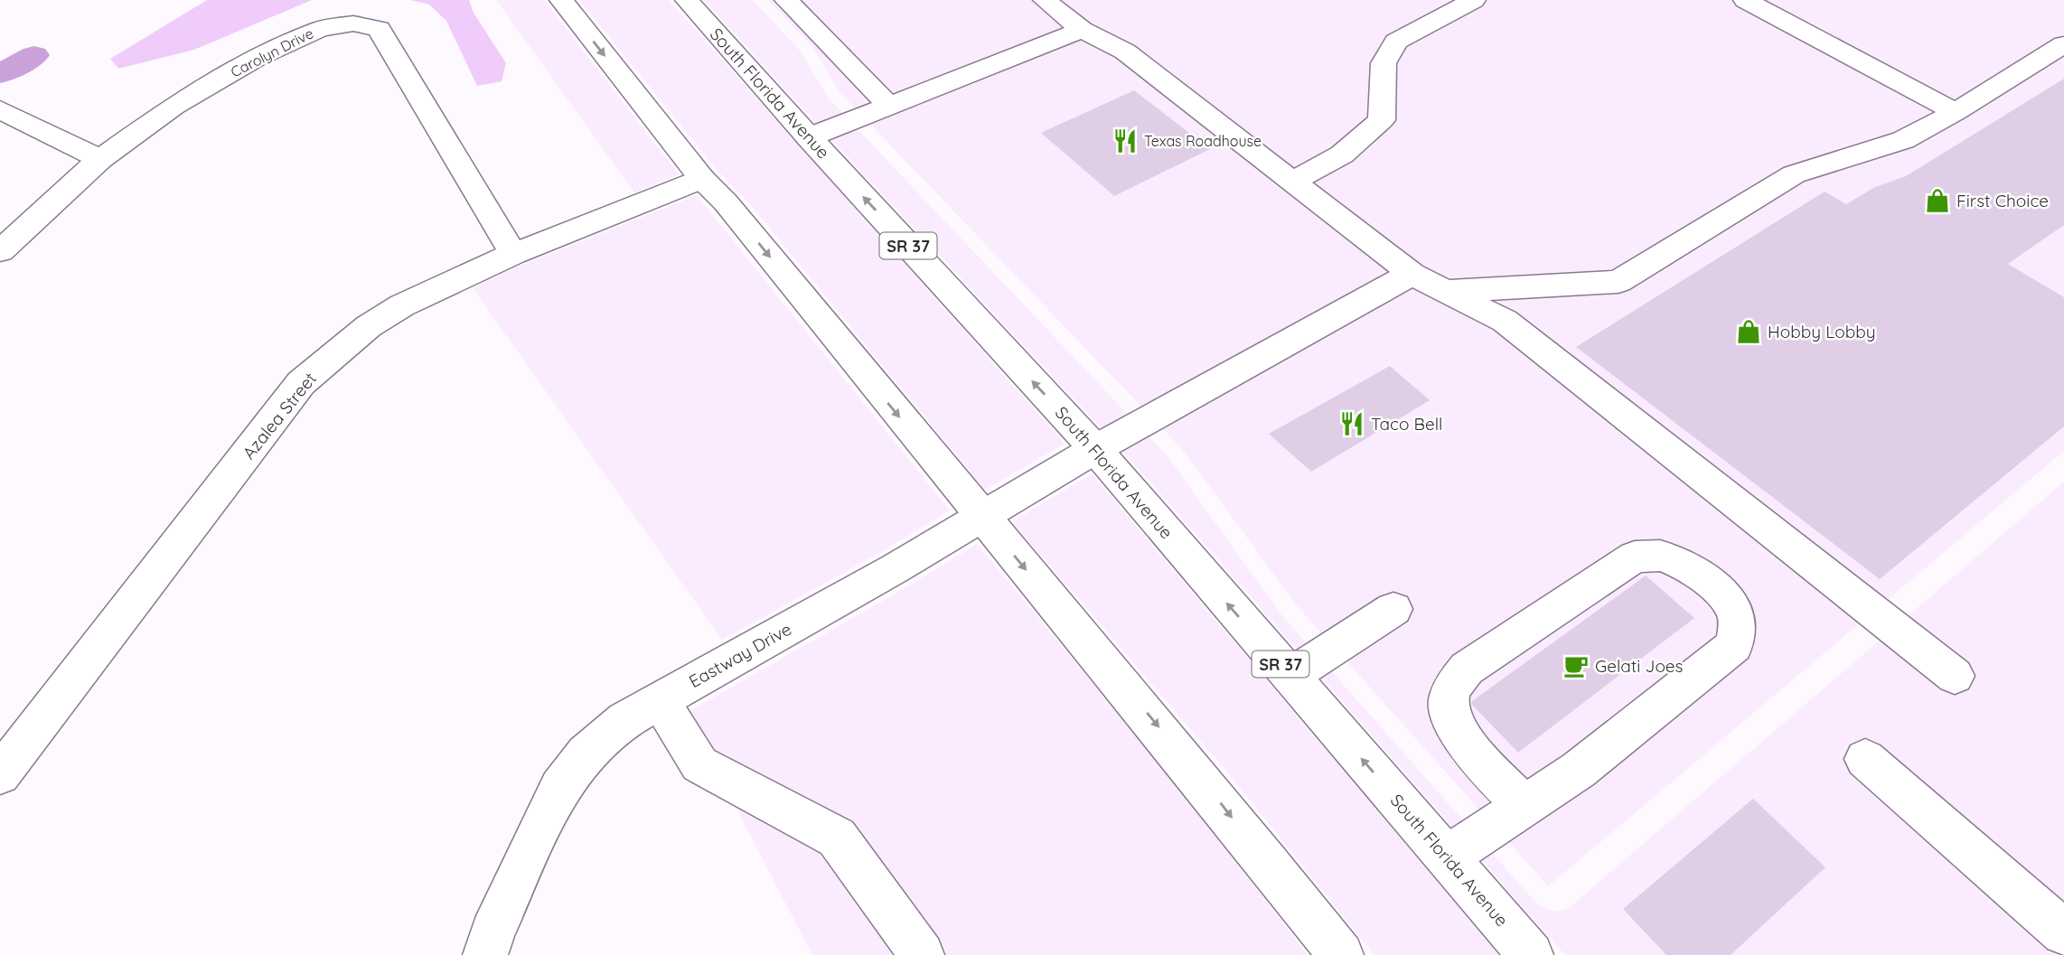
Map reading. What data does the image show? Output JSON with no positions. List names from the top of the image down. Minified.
{"streets":{"main road":["Carolyn Drive","South Florida Avenue","SR 37","Azalea Street","Eastway Drive"]},"crossings":[["Carolyn Drive","Azalea Street"],["South Florida Avenue","Eastway Drive"]],"places":{"restaurant":["Texas Roadhouse","Taco Bell"],"shop":["First Choice","Hobby Lobby"],"cafe":["Gelati Joes"]}}
